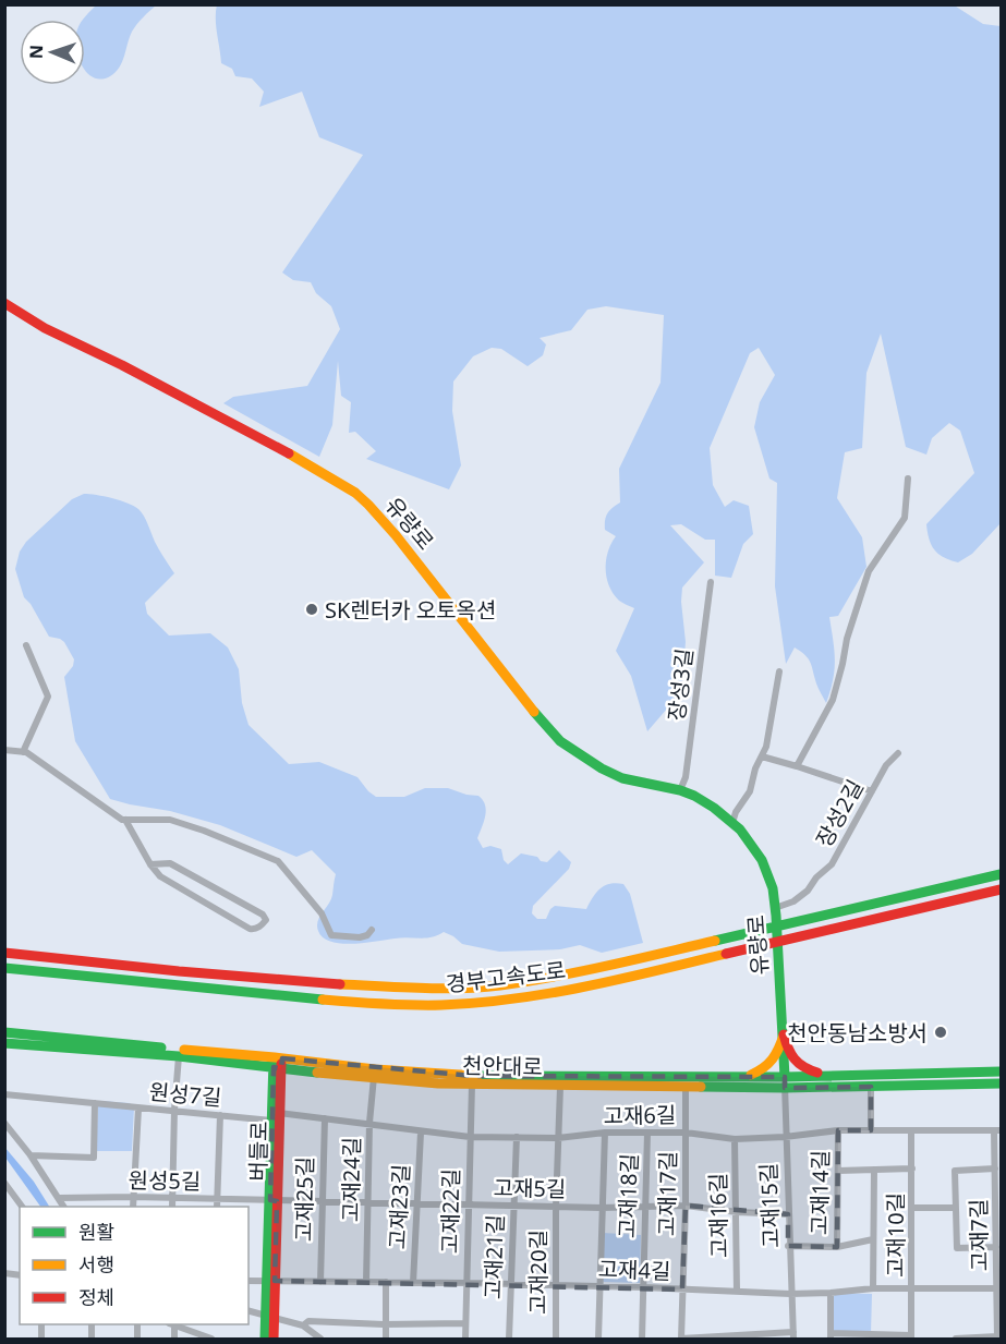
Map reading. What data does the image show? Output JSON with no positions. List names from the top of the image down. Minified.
{"streets":{"main road":["유량로","경부고속도로","천안대로","버들로"],"street":["장성3길","장성2길","원성7길","고재6길","고재24길","원성5길","고재5길","고재14길","고재17길","고재18길","고재25길","고재15길","고재23길","고재22길","고재16길","고재10길","고재7길","고재21길","고재4길","고재20길"]},"crossings":[["유량로","장성3길"],["유량로","장성2길"],["유량로","천안대로"],["유량로","고재15길"],["천안대로","버들로"],["천안대로","고재24길"],["천안대로","고재17길"],["천안대로","고재15길"],["천안대로","고재22길"],["천안대로","고재20길"],["원성7길","고재6길"],["원성7길","버들로"],["고재6길","버들로"],["고재6길","고재24길"],["고재6길","고재14길"],["고재6길","고재17길"],["고재6길","고재18길"],["고재6길","고재25길"],["고재6길","고재15길"],["고재6길","고재23길"],["고재6길","고재22길"],["고재6길","고재16길"],["고재6길","고재10길"],["고재6길","고재7길"],["고재6길","고재21길"],["고재6길","고재20길"],["버들로","원성5길"],["버들로","고재5길"],["버들로","고재4길"],["고재24길","고재5길"],["고재24길","고재4길"],["원성5길","고재5길"],["고재5길","고재17길"],["고재5길","고재18길"],["고재5길","고재25길"],["고재5길","고재15길"],["고재5길","고재23길"],["고재5길","고재22길"],["고재5길","고재16길"],["고재5길","고재21길"],["고재5길","고재20길"],["고재14길","고재15길"],["고재17길","고재15길"],["고재17길","고재4길"],["고재18길","고재4길"],["고재25길","고재4길"],["고재15길","고재4길"],["고재23길","고재4길"],["고재22길","고재4길"],["고재16길","고재4길"],["고재10길","고재4길"],["고재7길","고재4길"],["고재21길","고재4길"],["고재4길","고재20길"]],"places":["SK렌터카 오토옥션","천안동남소방서"],"legend":["원활","서행","정체"],"north":"left"}
